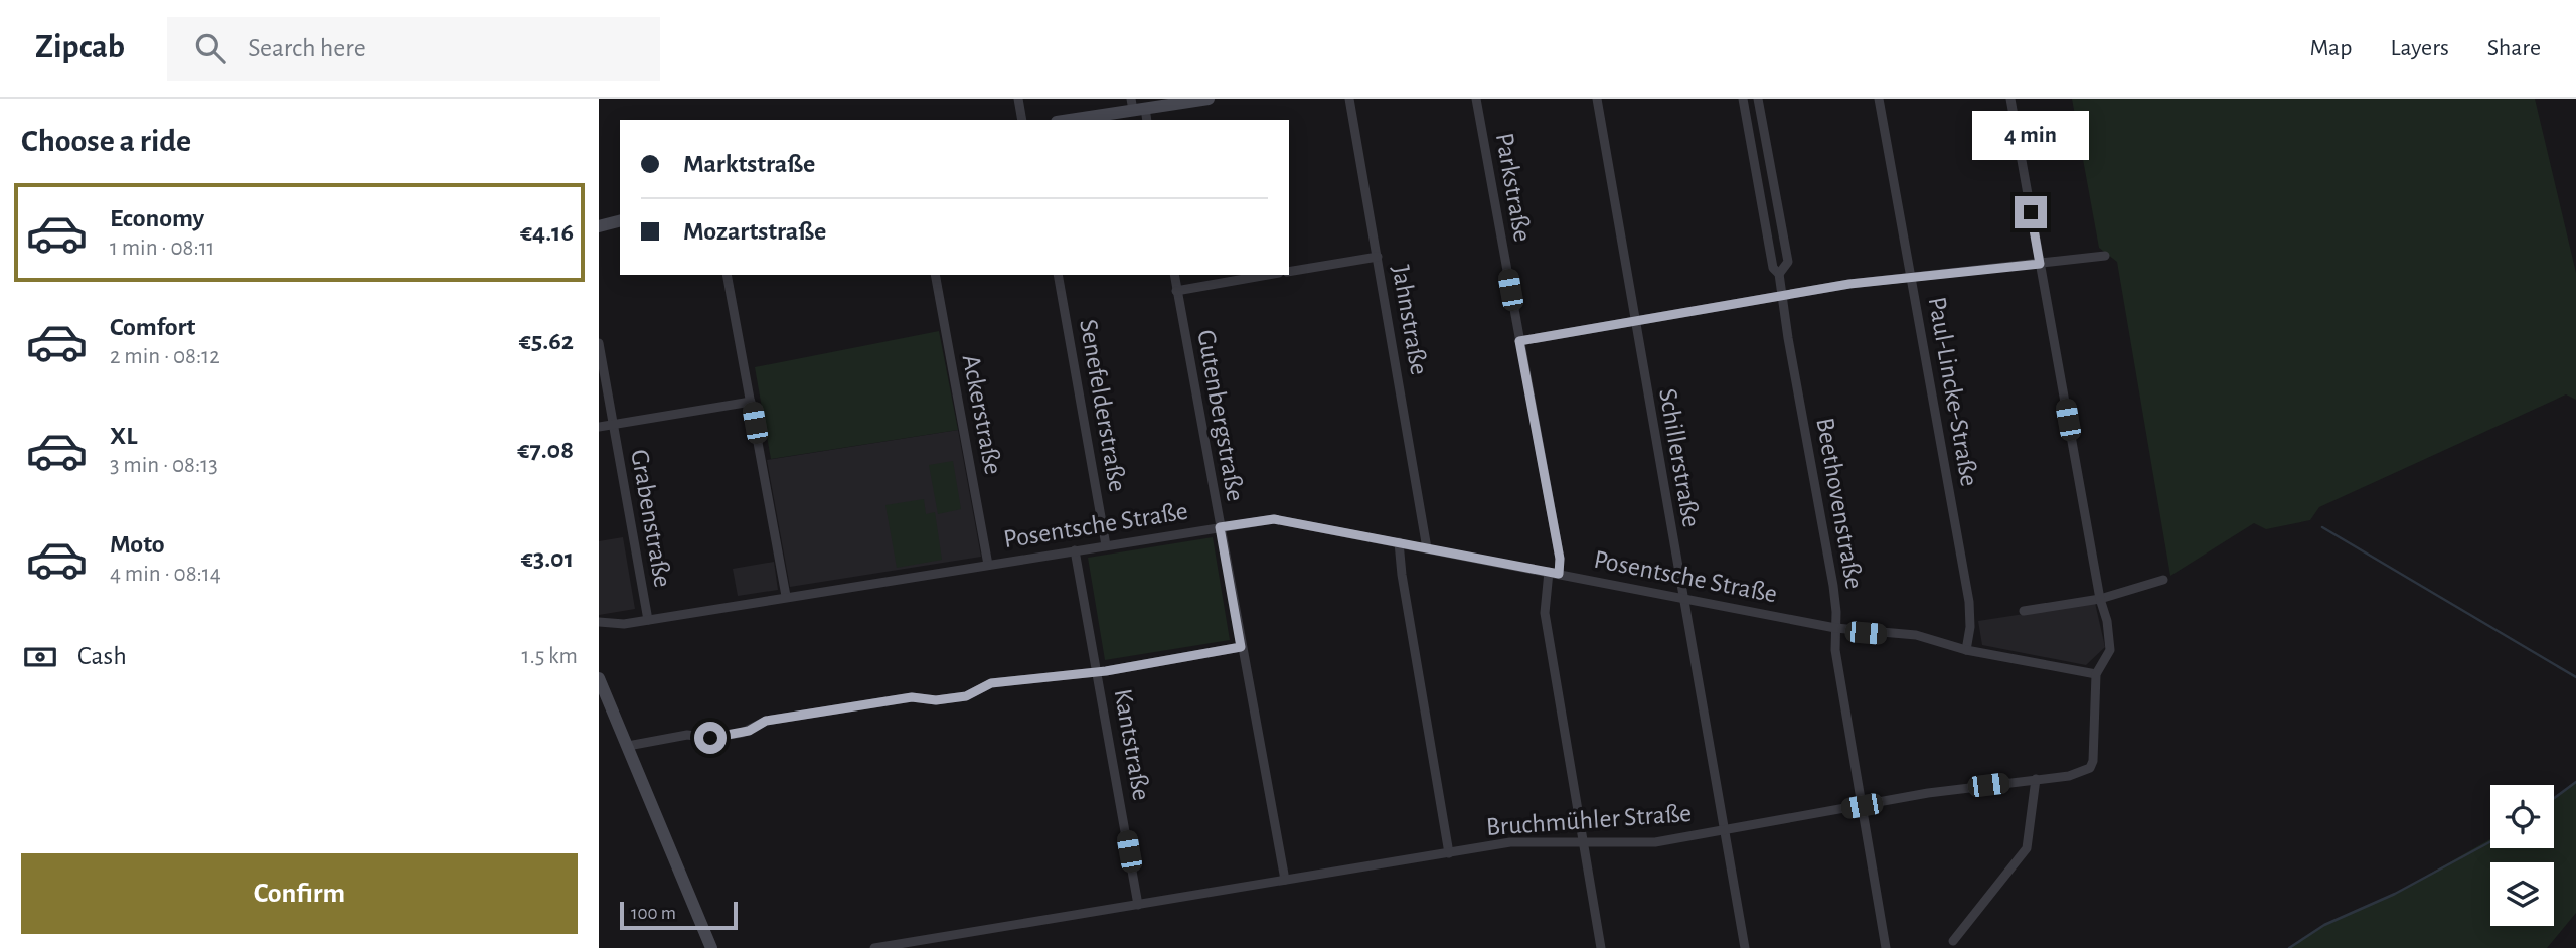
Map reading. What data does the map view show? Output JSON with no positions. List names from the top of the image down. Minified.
{"streets":{"street":["Parkstraße","Jahnstraße","Paul-Lincke-Straße","Senefelderstraße","Ackerstraße","Gutenbergstraße","Schillerstraße","Beethovenstraße","Grabenstraße","Posentsche Straße","Kantstraße","Bruchmühler Straße"]},"crossings":[["Parkstraße","Posentsche Straße"],["Parkstraße","Bruchmühler Straße"],["Jahnstraße","Posentsche Straße"],["Paul-Lincke-Straße","Posentsche Straße"],["Senefelderstraße","Posentsche Straße"],["Ackerstraße","Posentsche Straße"],["Gutenbergstraße","Posentsche Straße"],["Gutenbergstraße","Bruchmühler Straße"],["Schillerstraße","Posentsche Straße"],["Schillerstraße","Bruchmühler Straße"],["Beethovenstraße","Posentsche Straße"],["Beethovenstraße","Bruchmühler Straße"],["Grabenstraße","Posentsche Straße"],["Posentsche Straße","Kantstraße"],["Posentsche Straße","Bruchmühler Straße"],["Kantstraße","Bruchmühler Straße"]],"scale_bar":"100 m","page":{"header":"Zipcab","search":"Search here","nav":["Map","Layers","Share"],"heading":"Choose a ride","bubble":"4 min","banner":["Marktstraße","Mozartstraße"],"list":[{"name":"Economy","note":"1 min · 08:11","value":"€4.16"},{"name":"Comfort","note":"2 min · 08:12","value":"€5.62"},{"name":"XL","note":"3 min · 08:13","value":"€7.08"},{"name":"Moto","note":"4 min · 08:14","value":"€3.01"}],"pay":["Cash","1.5 km"],"buttons":"Confirm","scale":"100 m"}}
